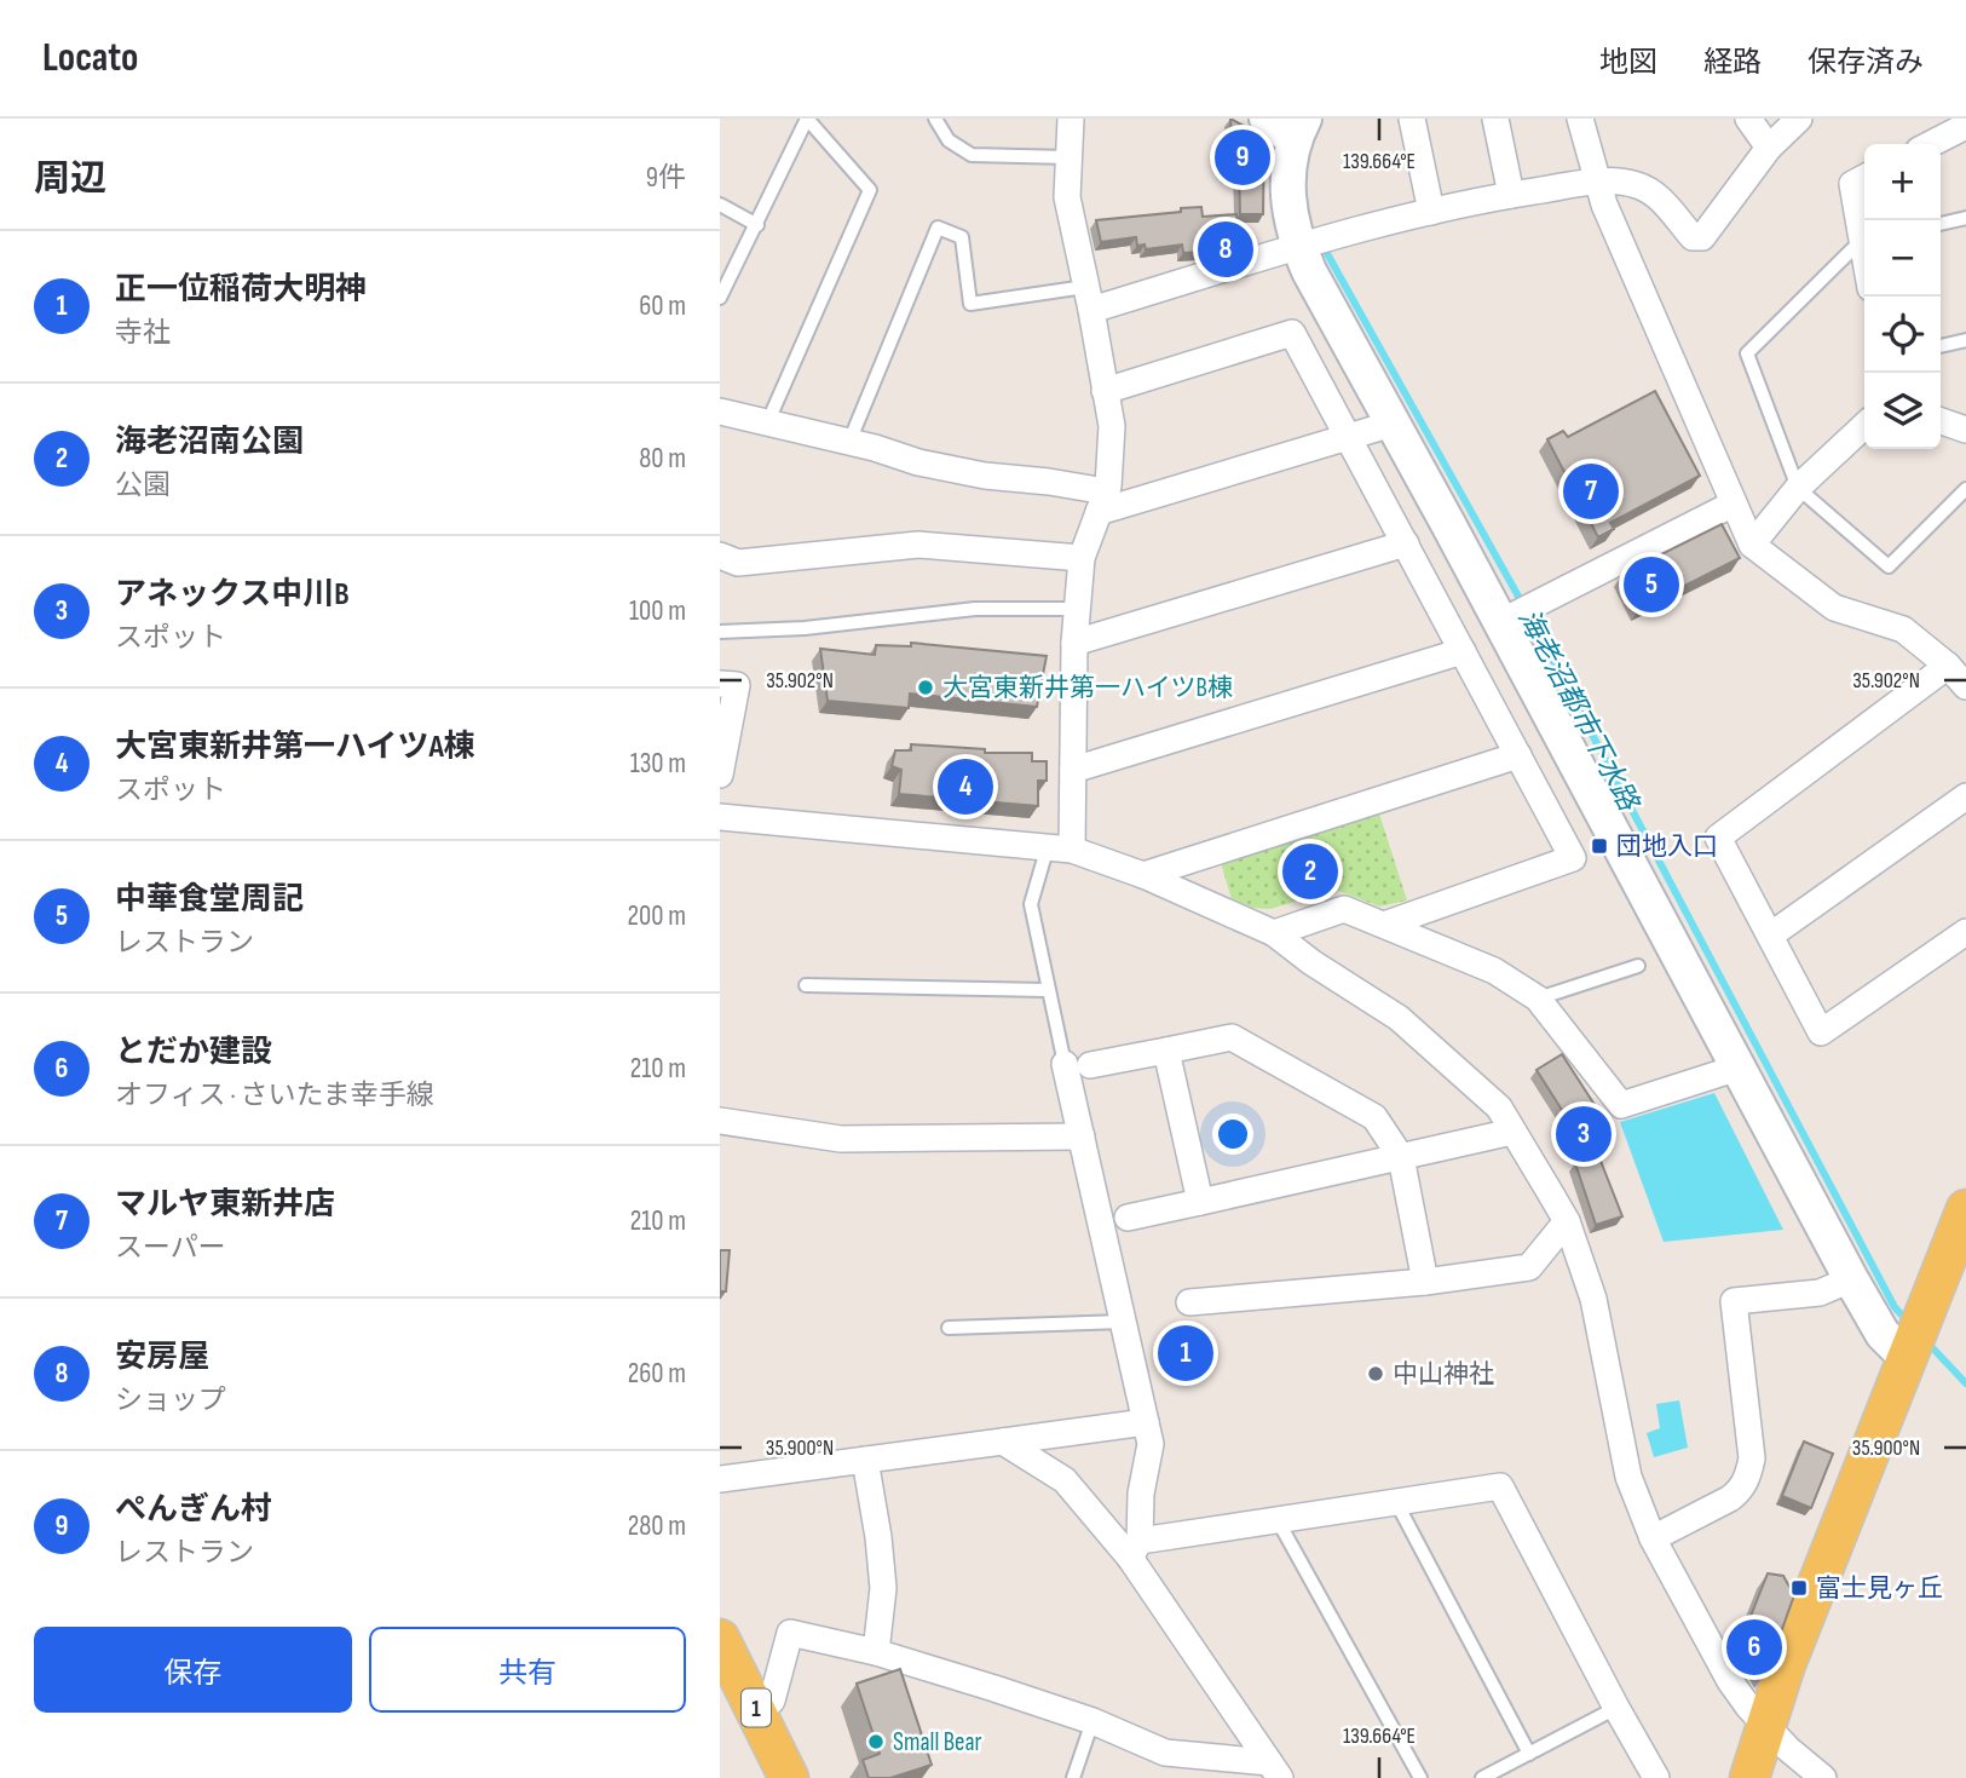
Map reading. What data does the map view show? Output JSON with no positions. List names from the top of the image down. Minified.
{"streets":{"main road":["1"]},"water":["海老沼都市下水路"],"places":{"other":["大宮東新井第一ハイツB棟","中山神社","Small Bear"],"transit":["団地入口","富士見ヶ丘"]},"page":{"header":"Locato","nav":["地図","経路","保存済み"],"heading":["周辺","9件"],"pins":["9","8","7","5","4","2","3","1","6"],"map_buttons":["+","−"],"list":[{"mark":"1","name":"正一位稲荷大明神","note":"寺社","value":"60 m"},{"mark":"2","name":"海老沼南公園","note":"公園","value":"80 m"},{"mark":"3","name":"アネックス中川B","note":"スポット","value":"100 m"},{"mark":"4","name":"大宮東新井第一ハイツA棟","note":"スポット","value":"130 m"},{"mark":"5","name":"中華食堂周記","note":"レストラン","value":"200 m"},{"mark":"6","name":"とだか建設","note":"オフィス · さいたま幸手線","value":"210 m"},{"mark":"7","name":"マルヤ東新井店","note":"スーパー","value":"210 m"},{"mark":"8","name":"安房屋","note":"ショップ","value":"260 m"},{"mark":"9","name":"ぺんぎん村","note":"レストラン","value":"280 m"}],"buttons":["保存","共有"]},"coordinates":["139.664°E","35.902°N","35.900°N"]}
